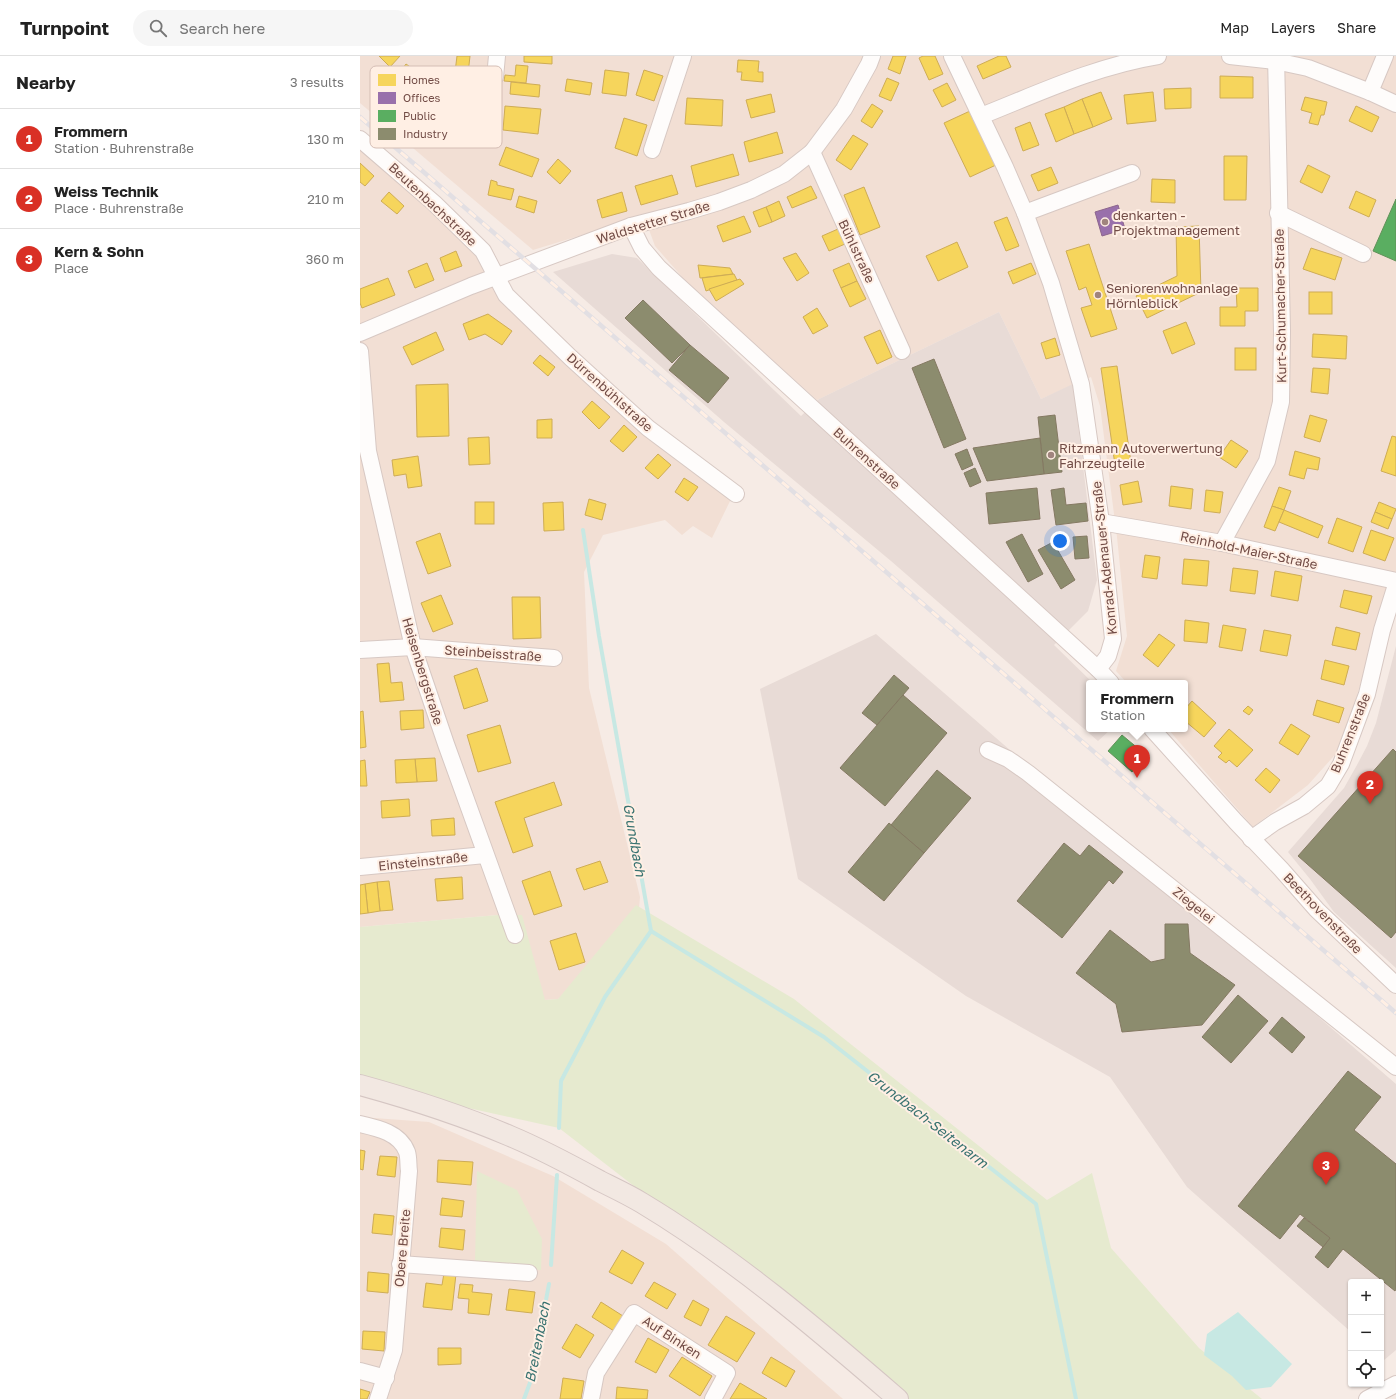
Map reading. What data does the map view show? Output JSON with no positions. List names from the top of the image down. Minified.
{"streets":{"street":["Beutenbachstraße","Waldstetter Straße","Bühlstraße","Kurt-Schumacher-Straße","Dürrenbühlstraße","Buhrenstraße","Reinhold-Maier-Straße","Konrad-Adenauer-Straße","Steinbeisstraße","Heisenbergstraße","Einsteinstraße","Ziegelei","Beethovenstraße","Obere Breite","Auf Binken"]},"crossings":[["Beutenbachstraße","Waldstetter Straße"],["Beutenbachstraße","Dürrenbühlstraße"],["Waldstetter Straße","Bühlstraße"],["Waldstetter Straße","Dürrenbühlstraße"],["Waldstetter Straße","Buhrenstraße"],["Kurt-Schumacher-Straße","Reinhold-Maier-Straße"],["Buhrenstraße","Konrad-Adenauer-Straße"],["Buhrenstraße","Beethovenstraße"],["Reinhold-Maier-Straße","Konrad-Adenauer-Straße"],["Steinbeisstraße","Heisenbergstraße"],["Heisenbergstraße","Einsteinstraße"]],"water":["Grundbach","Grundbach-Seitenarm","Breitenbach"],"places":["denkarten - Projektmanagement","Seniorenwohnanlage Hörnleblick","Ritzmann Autoverwertung Fahrzeugteile"],"legend":["Homes","Offices","Public","Industry"],"page":{"header":"Turnpoint","search":"Search here","nav":["Map","Layers","Share"],"heading":["Nearby","3 results"],"list":[{"mark":"1","name":"Frommern","note":"Station · Buhrenstraße","value":"130 m"},{"mark":"2","name":"Weiss Technik","note":"Place · Buhrenstraße","value":"210 m"},{"mark":"3","name":"Kern & Sohn","note":"Place","value":"360 m"}],"popup":["Frommern","Station"],"pins":["1","2","3"],"map_buttons":["+","−"]}}
